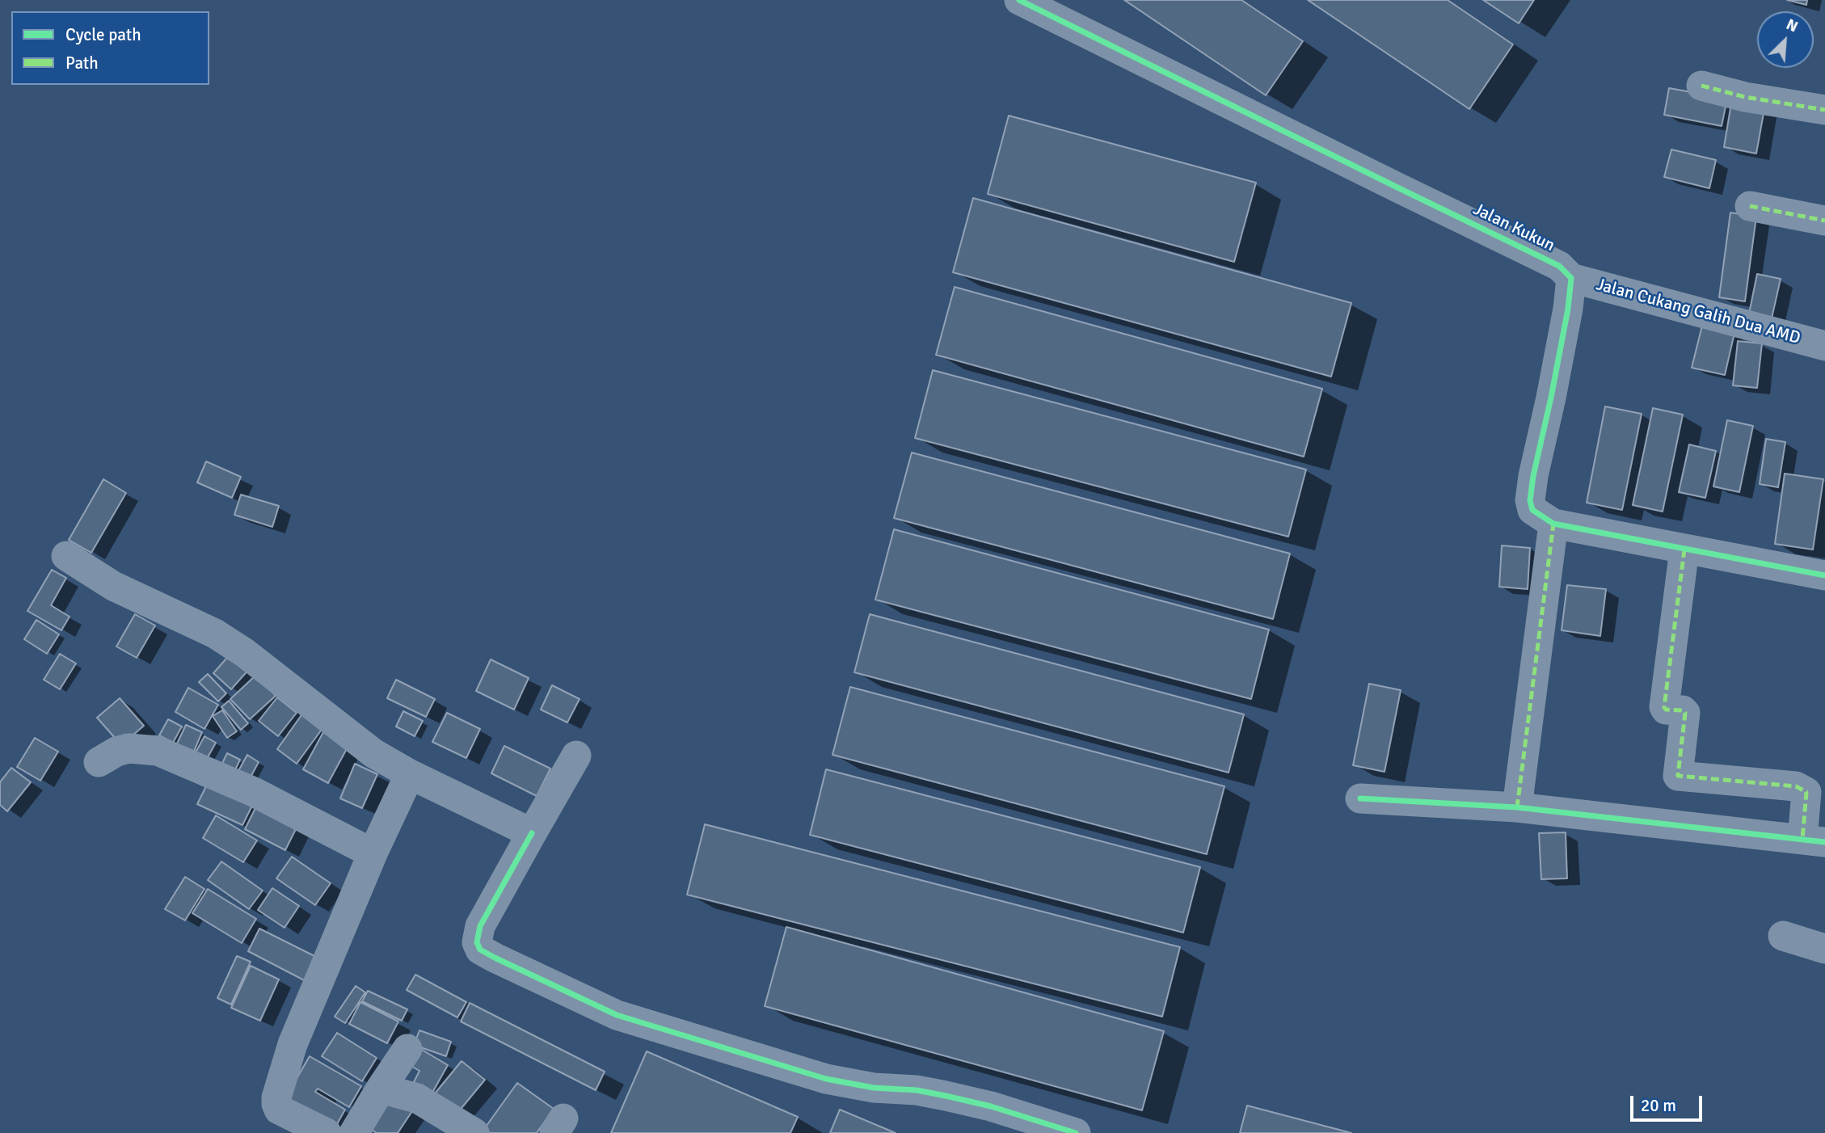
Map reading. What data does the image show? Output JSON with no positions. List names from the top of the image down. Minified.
{"streets":{"street":["Jalan Kukun","Jalan Cukang Galih Dua AMD"]},"crossings":[["Jalan Kukun","Jalan Cukang Galih Dua AMD"]],"legend":["Cycle path","Path"],"scale_bar":"20 m","north":"top right"}
